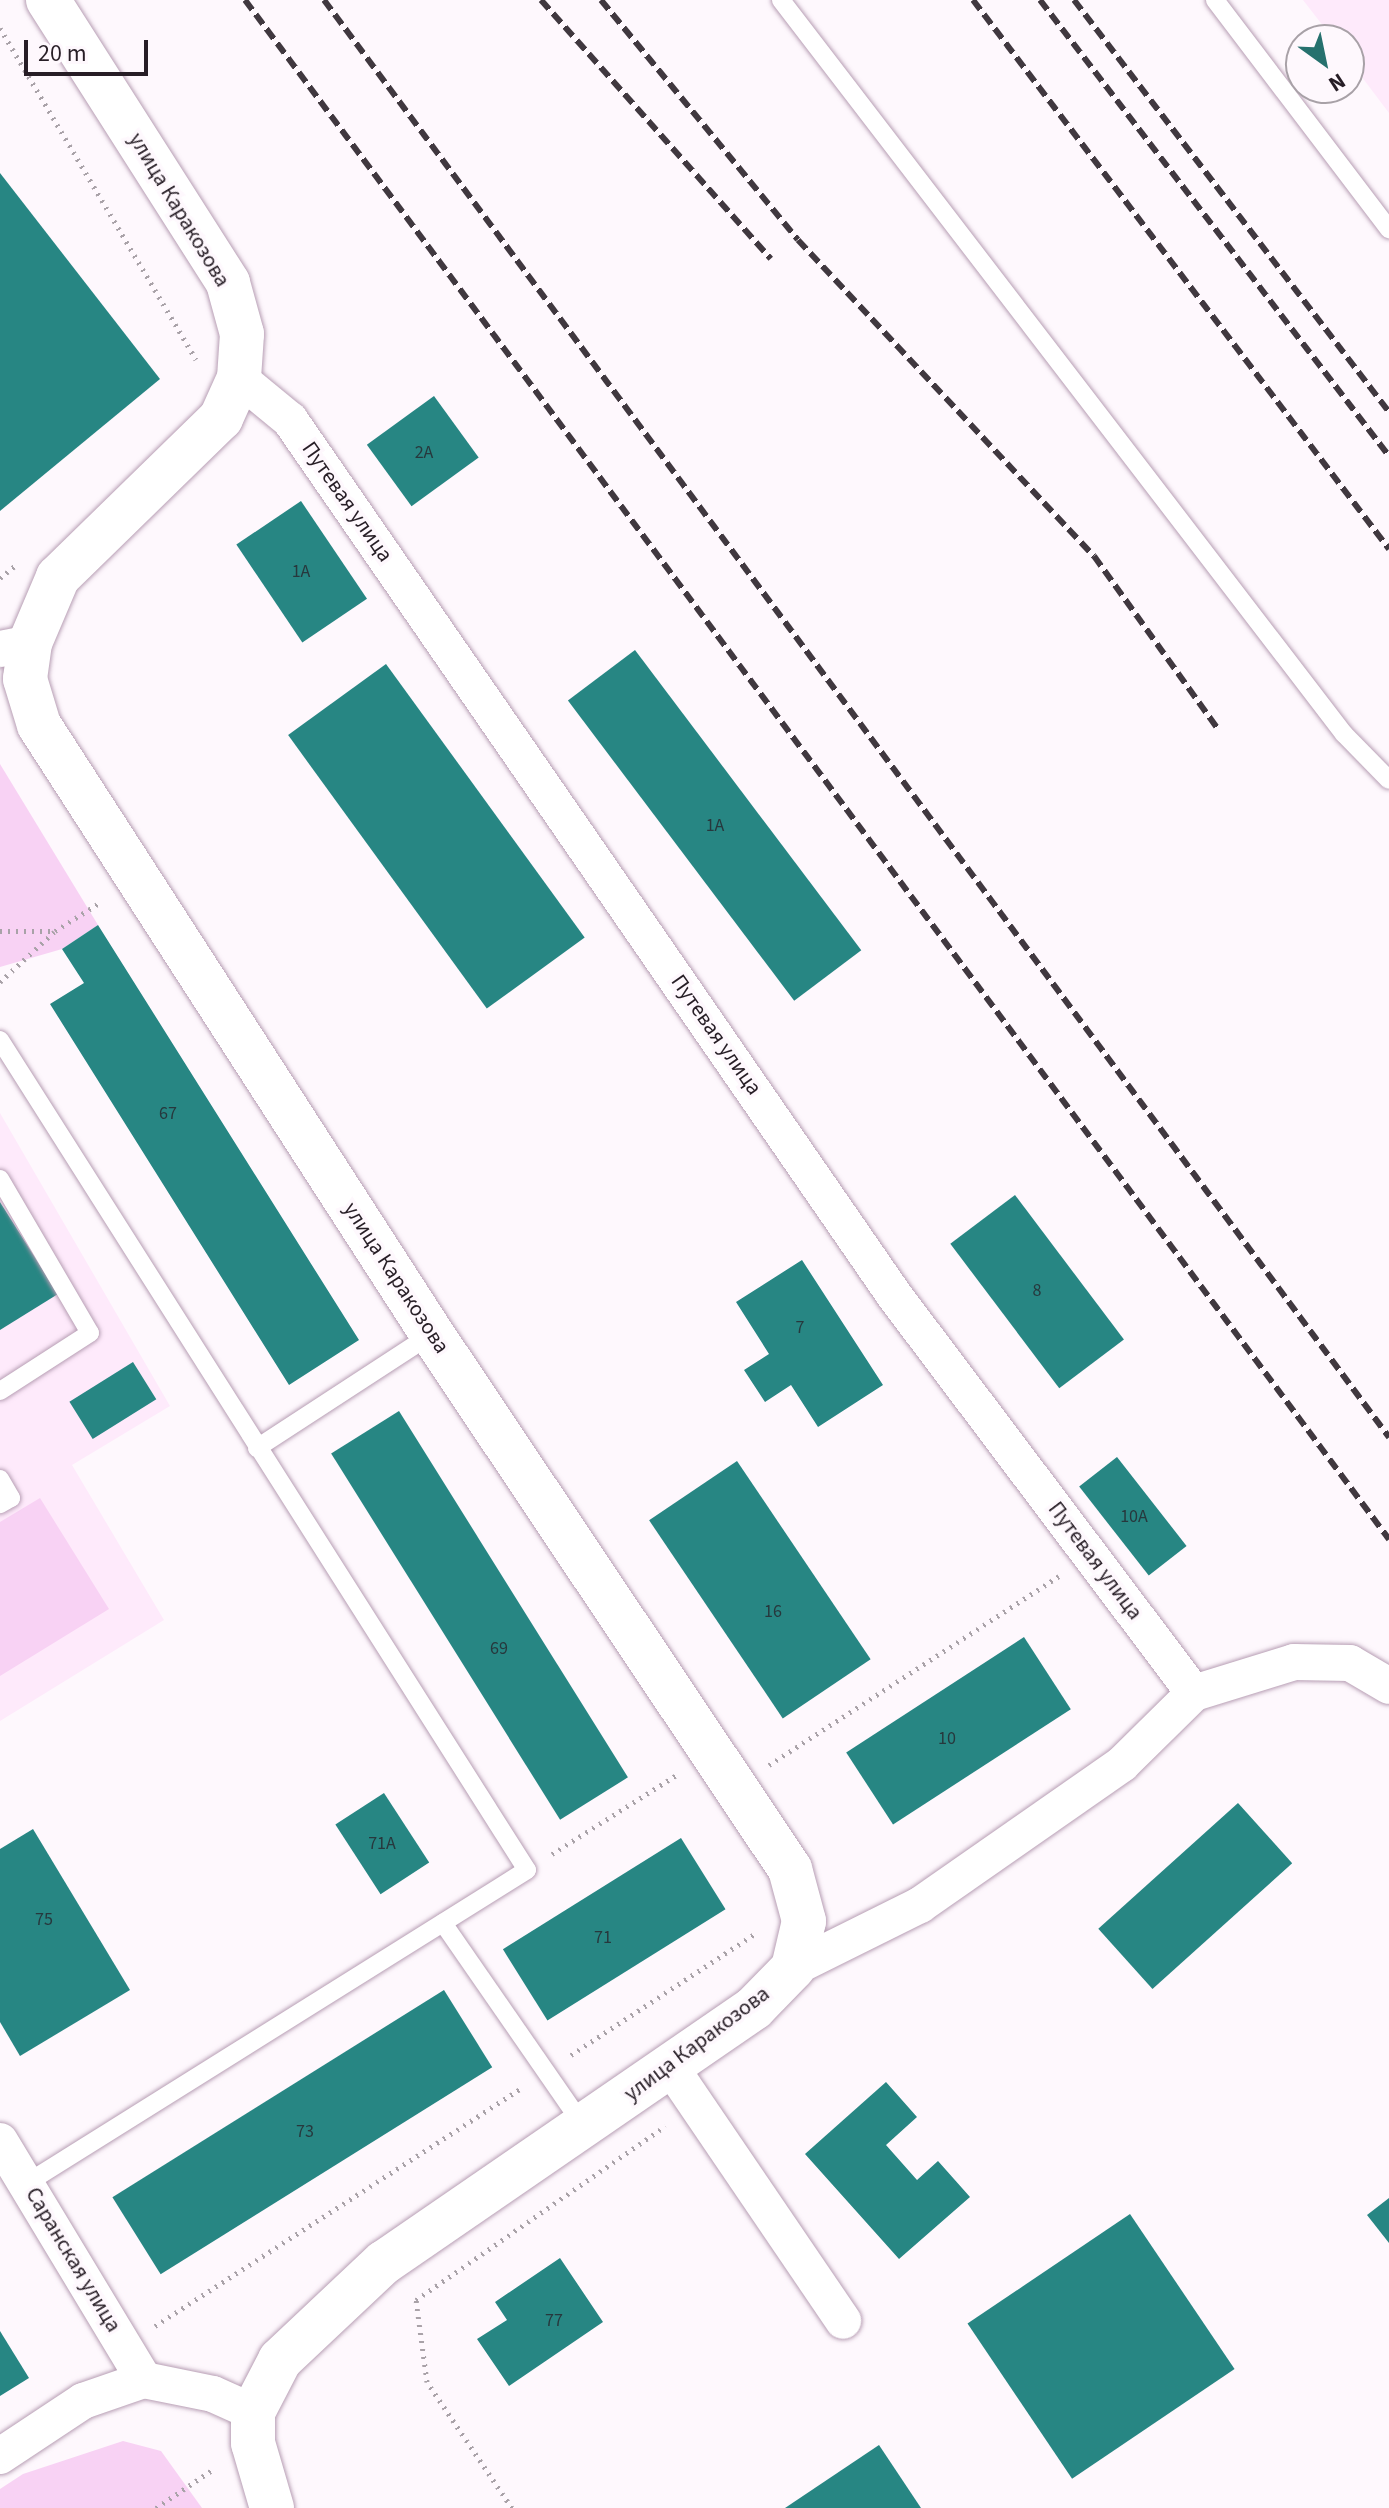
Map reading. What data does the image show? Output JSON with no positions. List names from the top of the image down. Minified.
{"streets":{"main road":["улица Каракозова"],"street":["Путевая улица","Саранская улица"]},"crossings":[["улица Каракозова","Путевая улица"]],"house_numbers":["2А","1А","1А","67","8","7","10А","16","69","10","71А","75","71","73","77"],"scale_bar":"20 m","north":"bottom right"}
